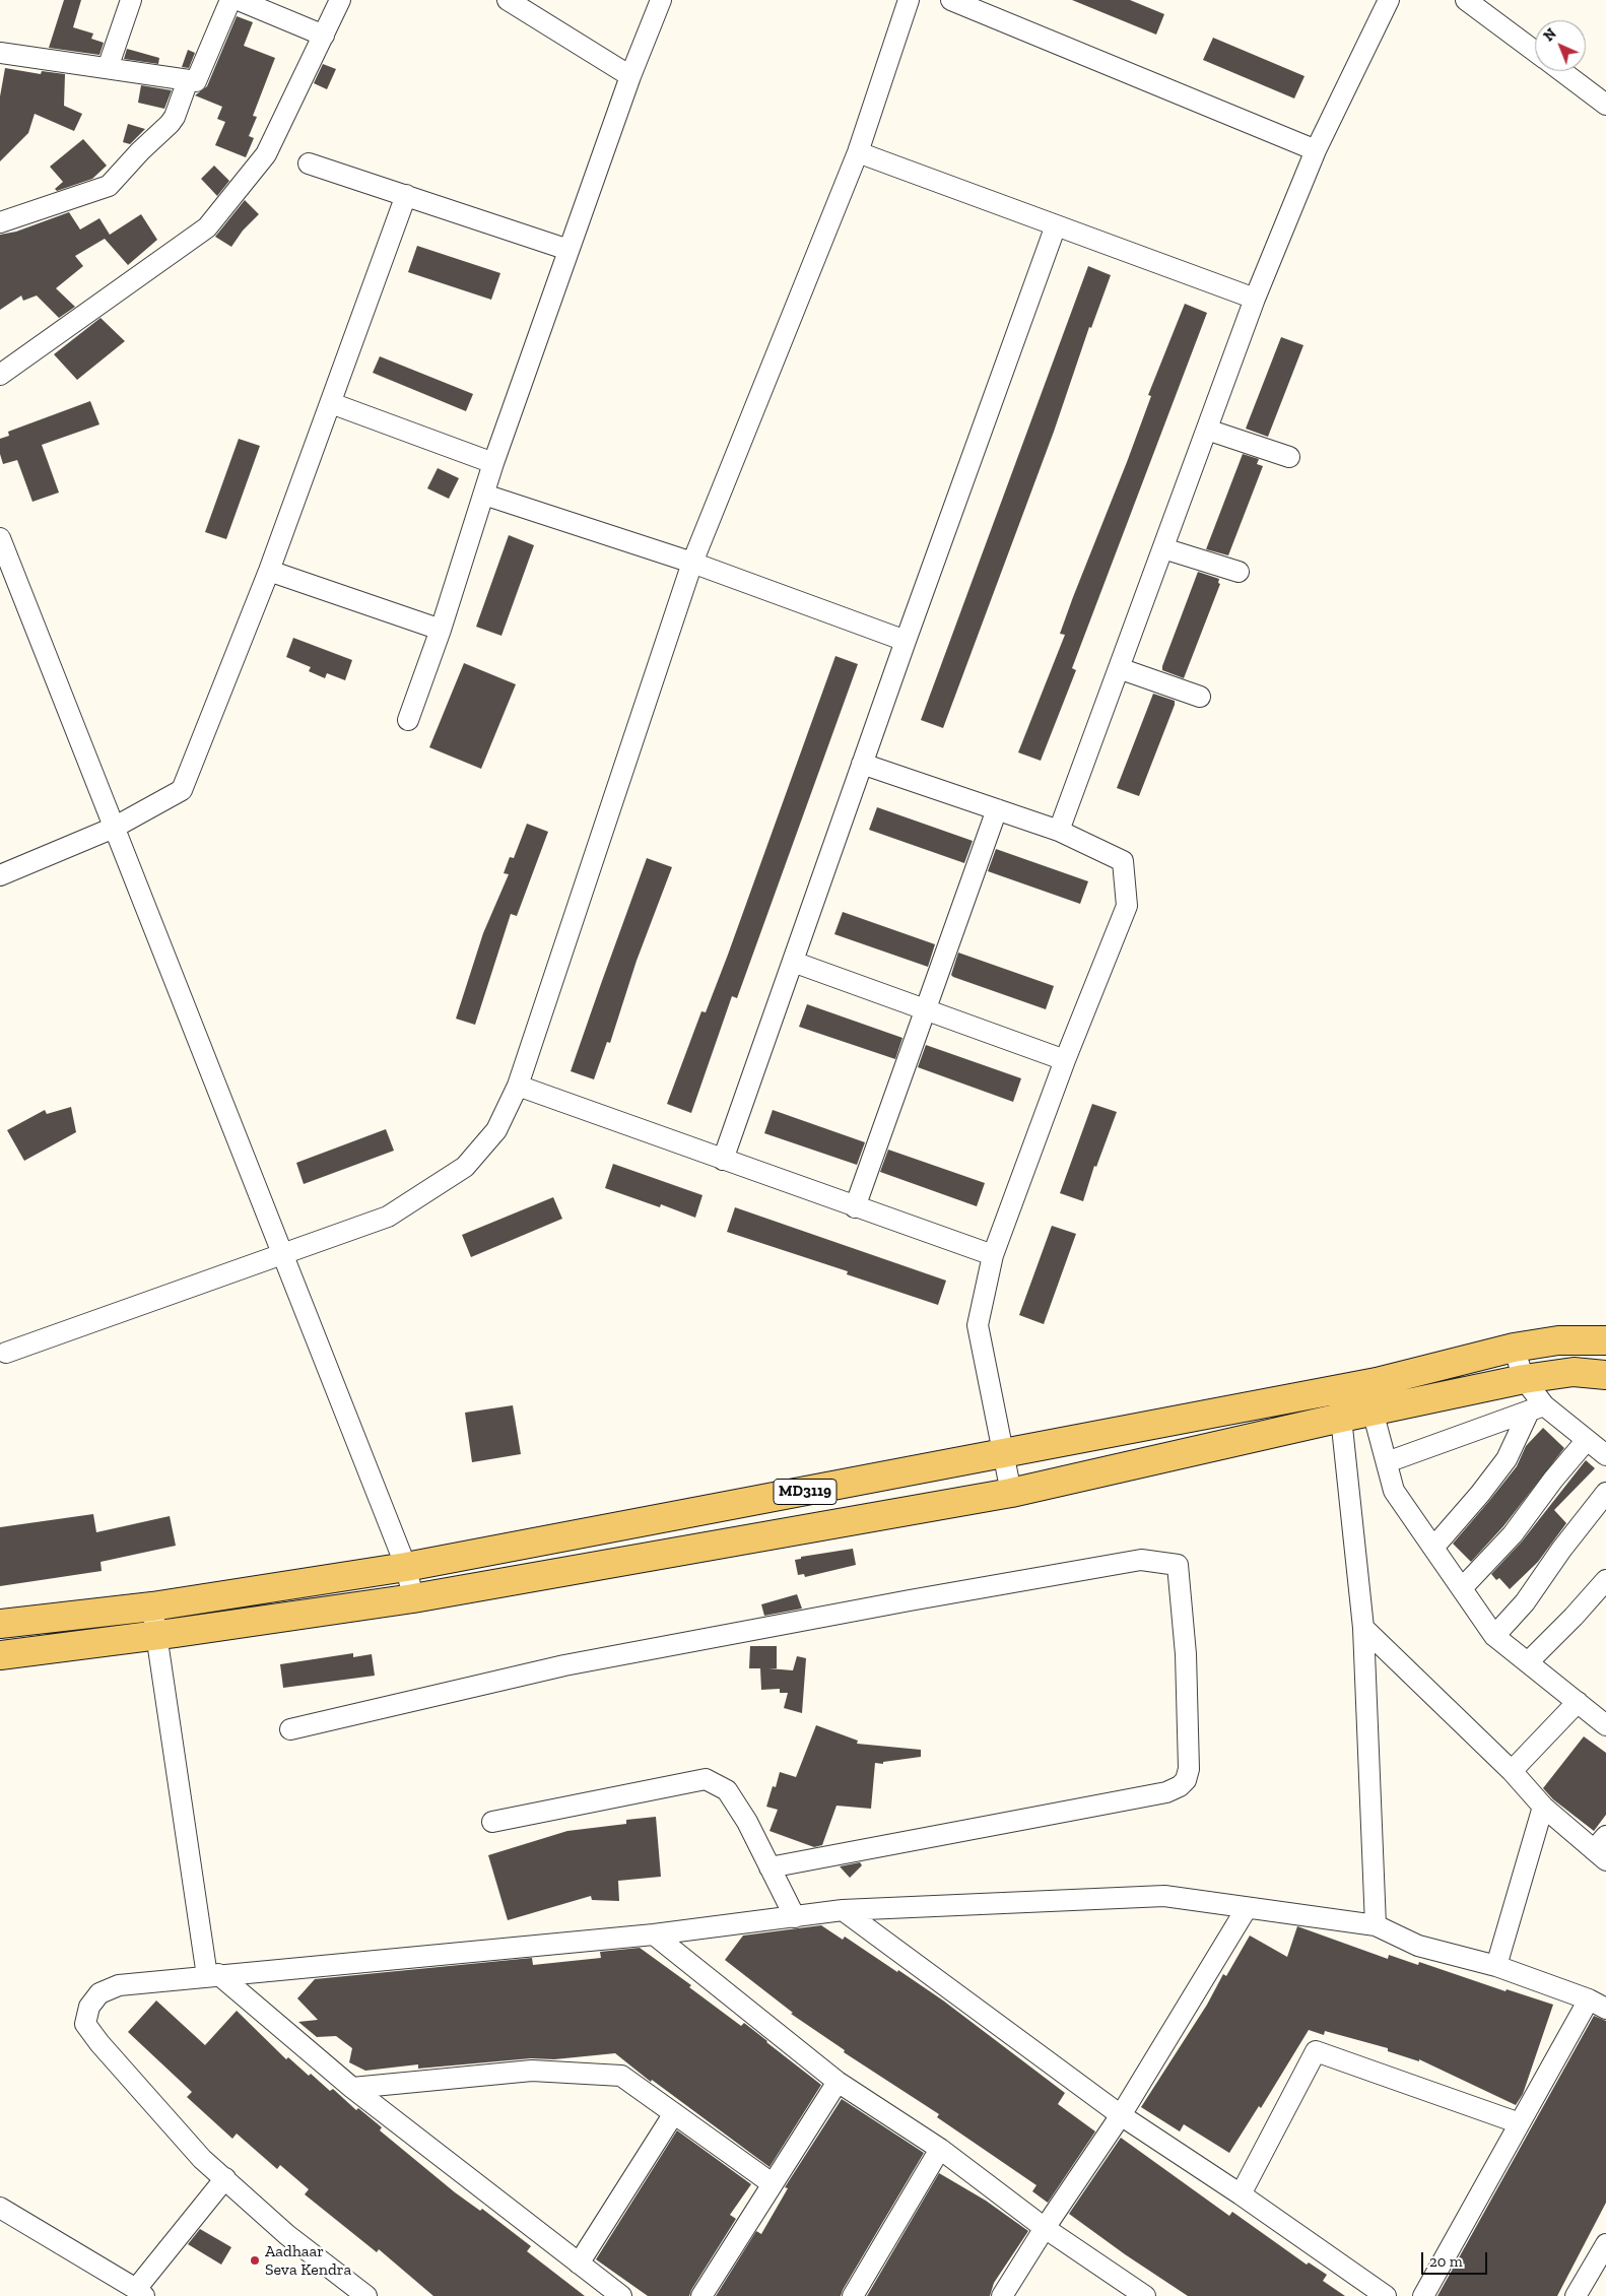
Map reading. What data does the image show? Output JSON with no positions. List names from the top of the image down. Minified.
{"streets":{"main road":["MD3119"]},"places":["Aadhaar Seva Kendra"],"scale_bar":"20 m","north":"top left"}
